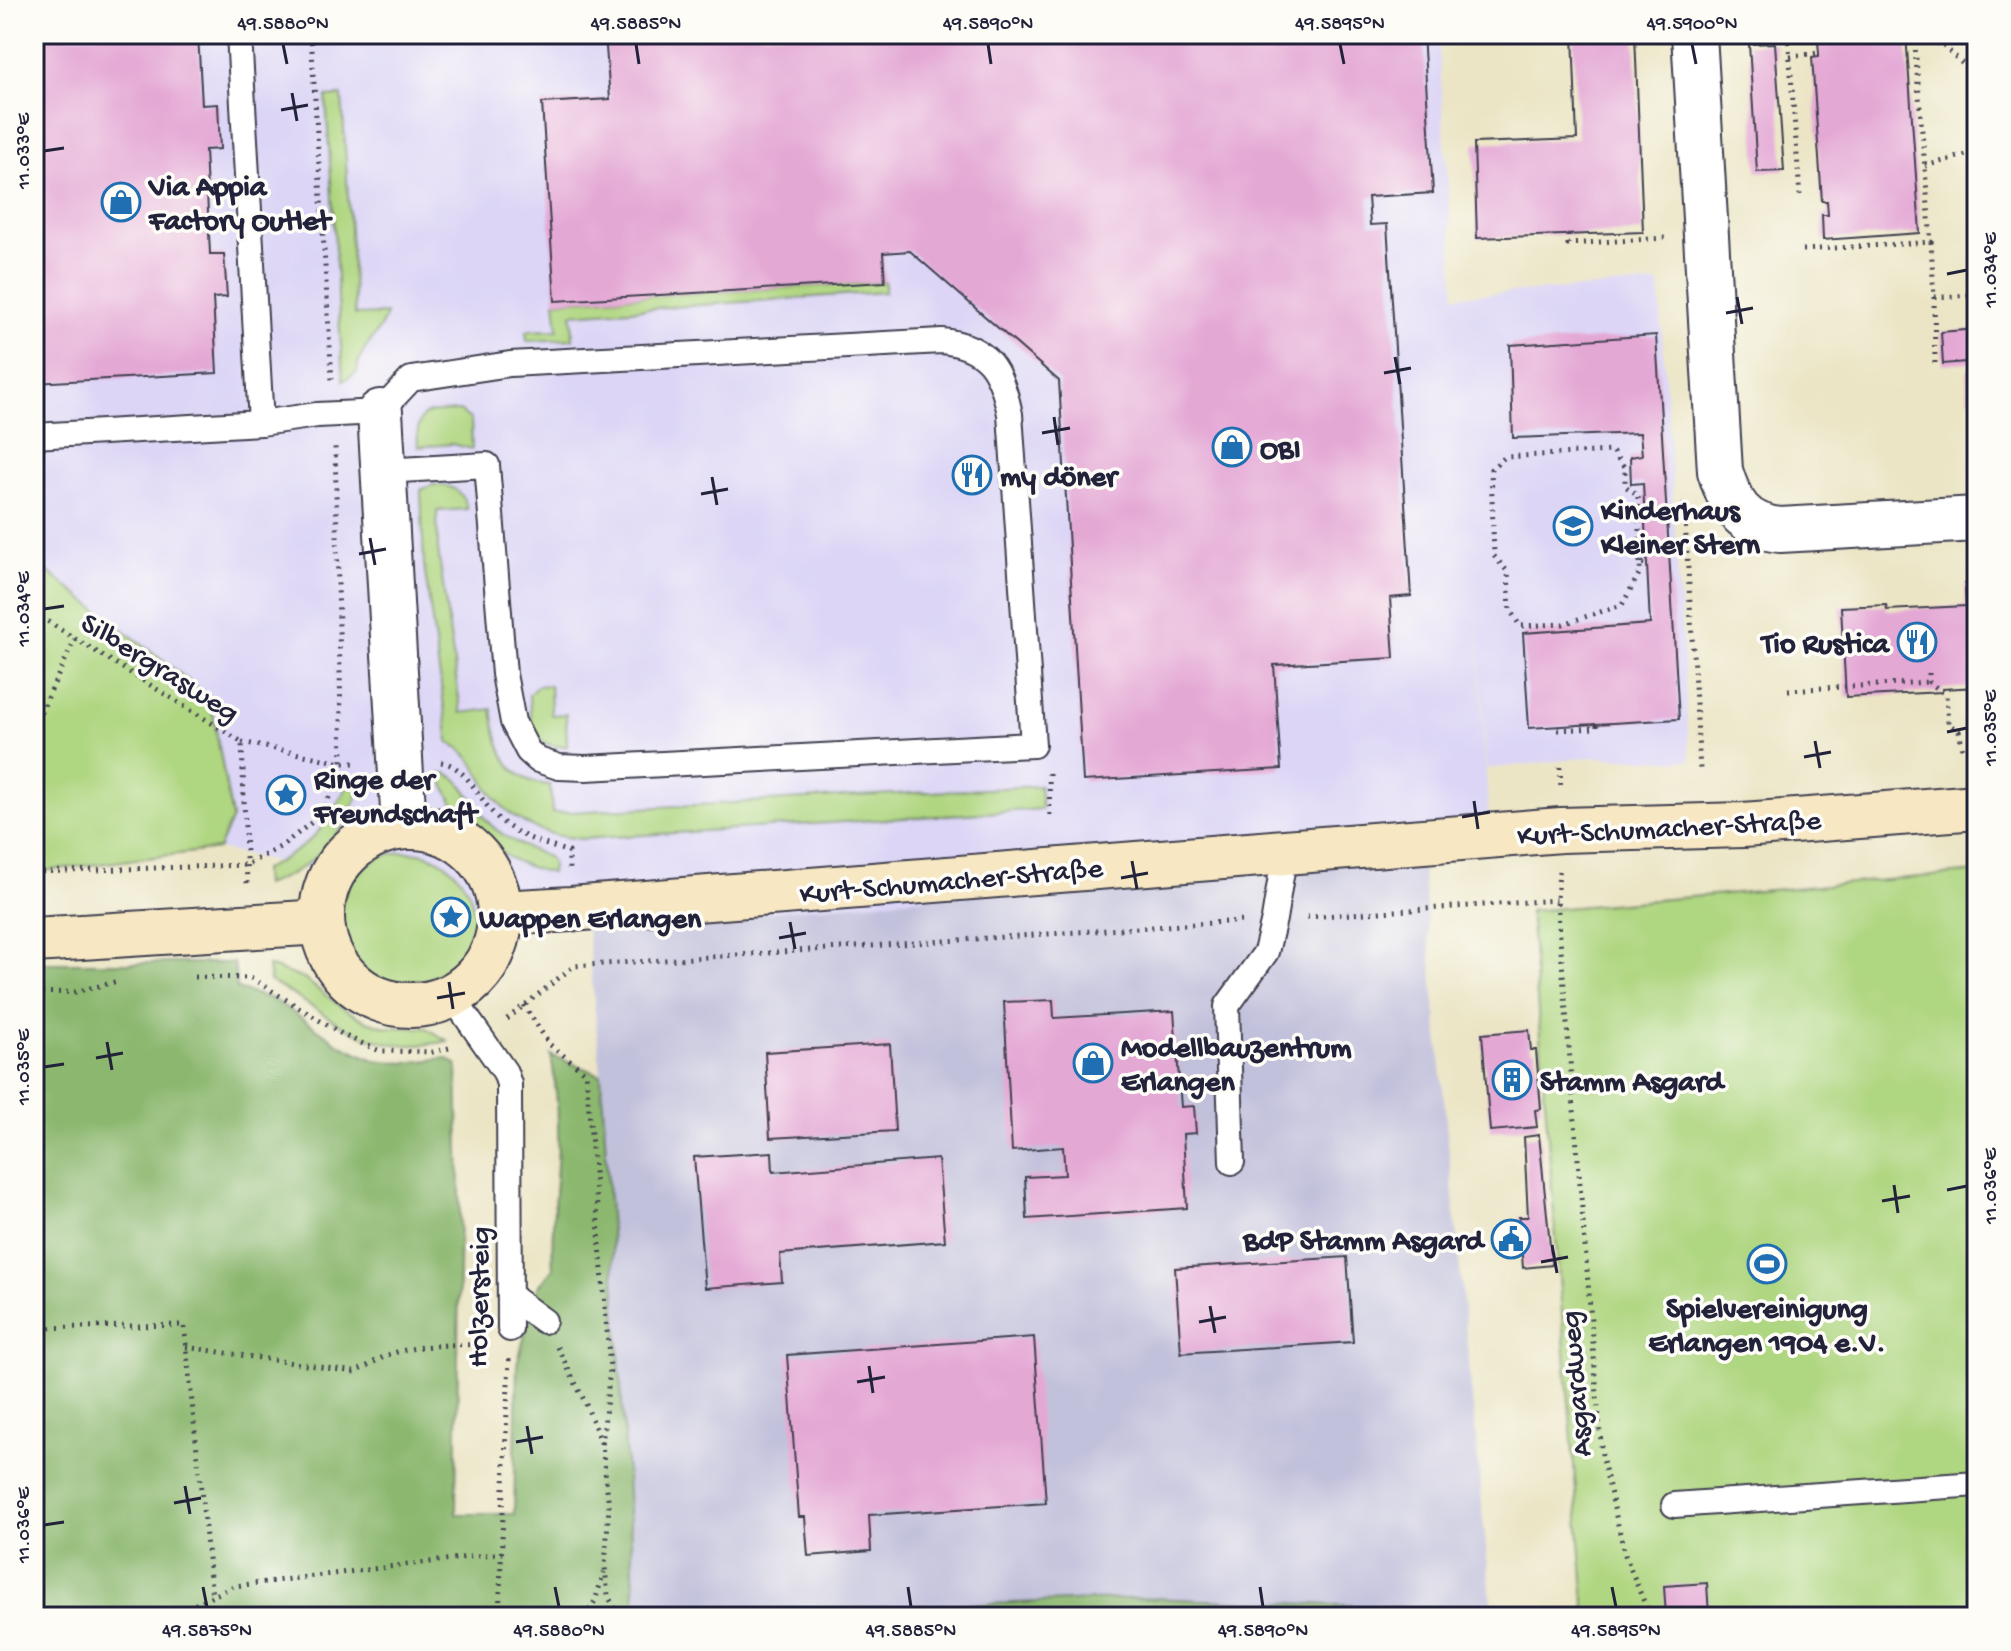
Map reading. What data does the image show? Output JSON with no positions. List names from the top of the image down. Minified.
{"streets":{"main road":["Kurt-Schumacher-Straße"],"lane":["Holzersteig"],"path":["Silbergrasweg","Asgardweg"]},"crossings":[["Kurt-Schumacher-Straße","Holzersteig"]],"places":{"shop":["Via Appia Factory Outlet","OBI","Modellbauzentrum Erlangen"],"restaurant":["my döner","Tio Rustica"],"school or university":["Kinderhaus Kleiner Stern"],"place":["Ringe der Freundschaft","Wappen Erlangen"],"building":["Stamm Asgard"],"public building":["BdP Stamm Asgard"],"sports":["Spielvereinigung Erlangen 1904 e.V."]},"coordinates":["49.5880°N","49.5885°N","49.5890°N","49.5895°N","49.5900°N","11.033°E","11.034°E","11.035°E","11.036°E","49.5875°N"]}
